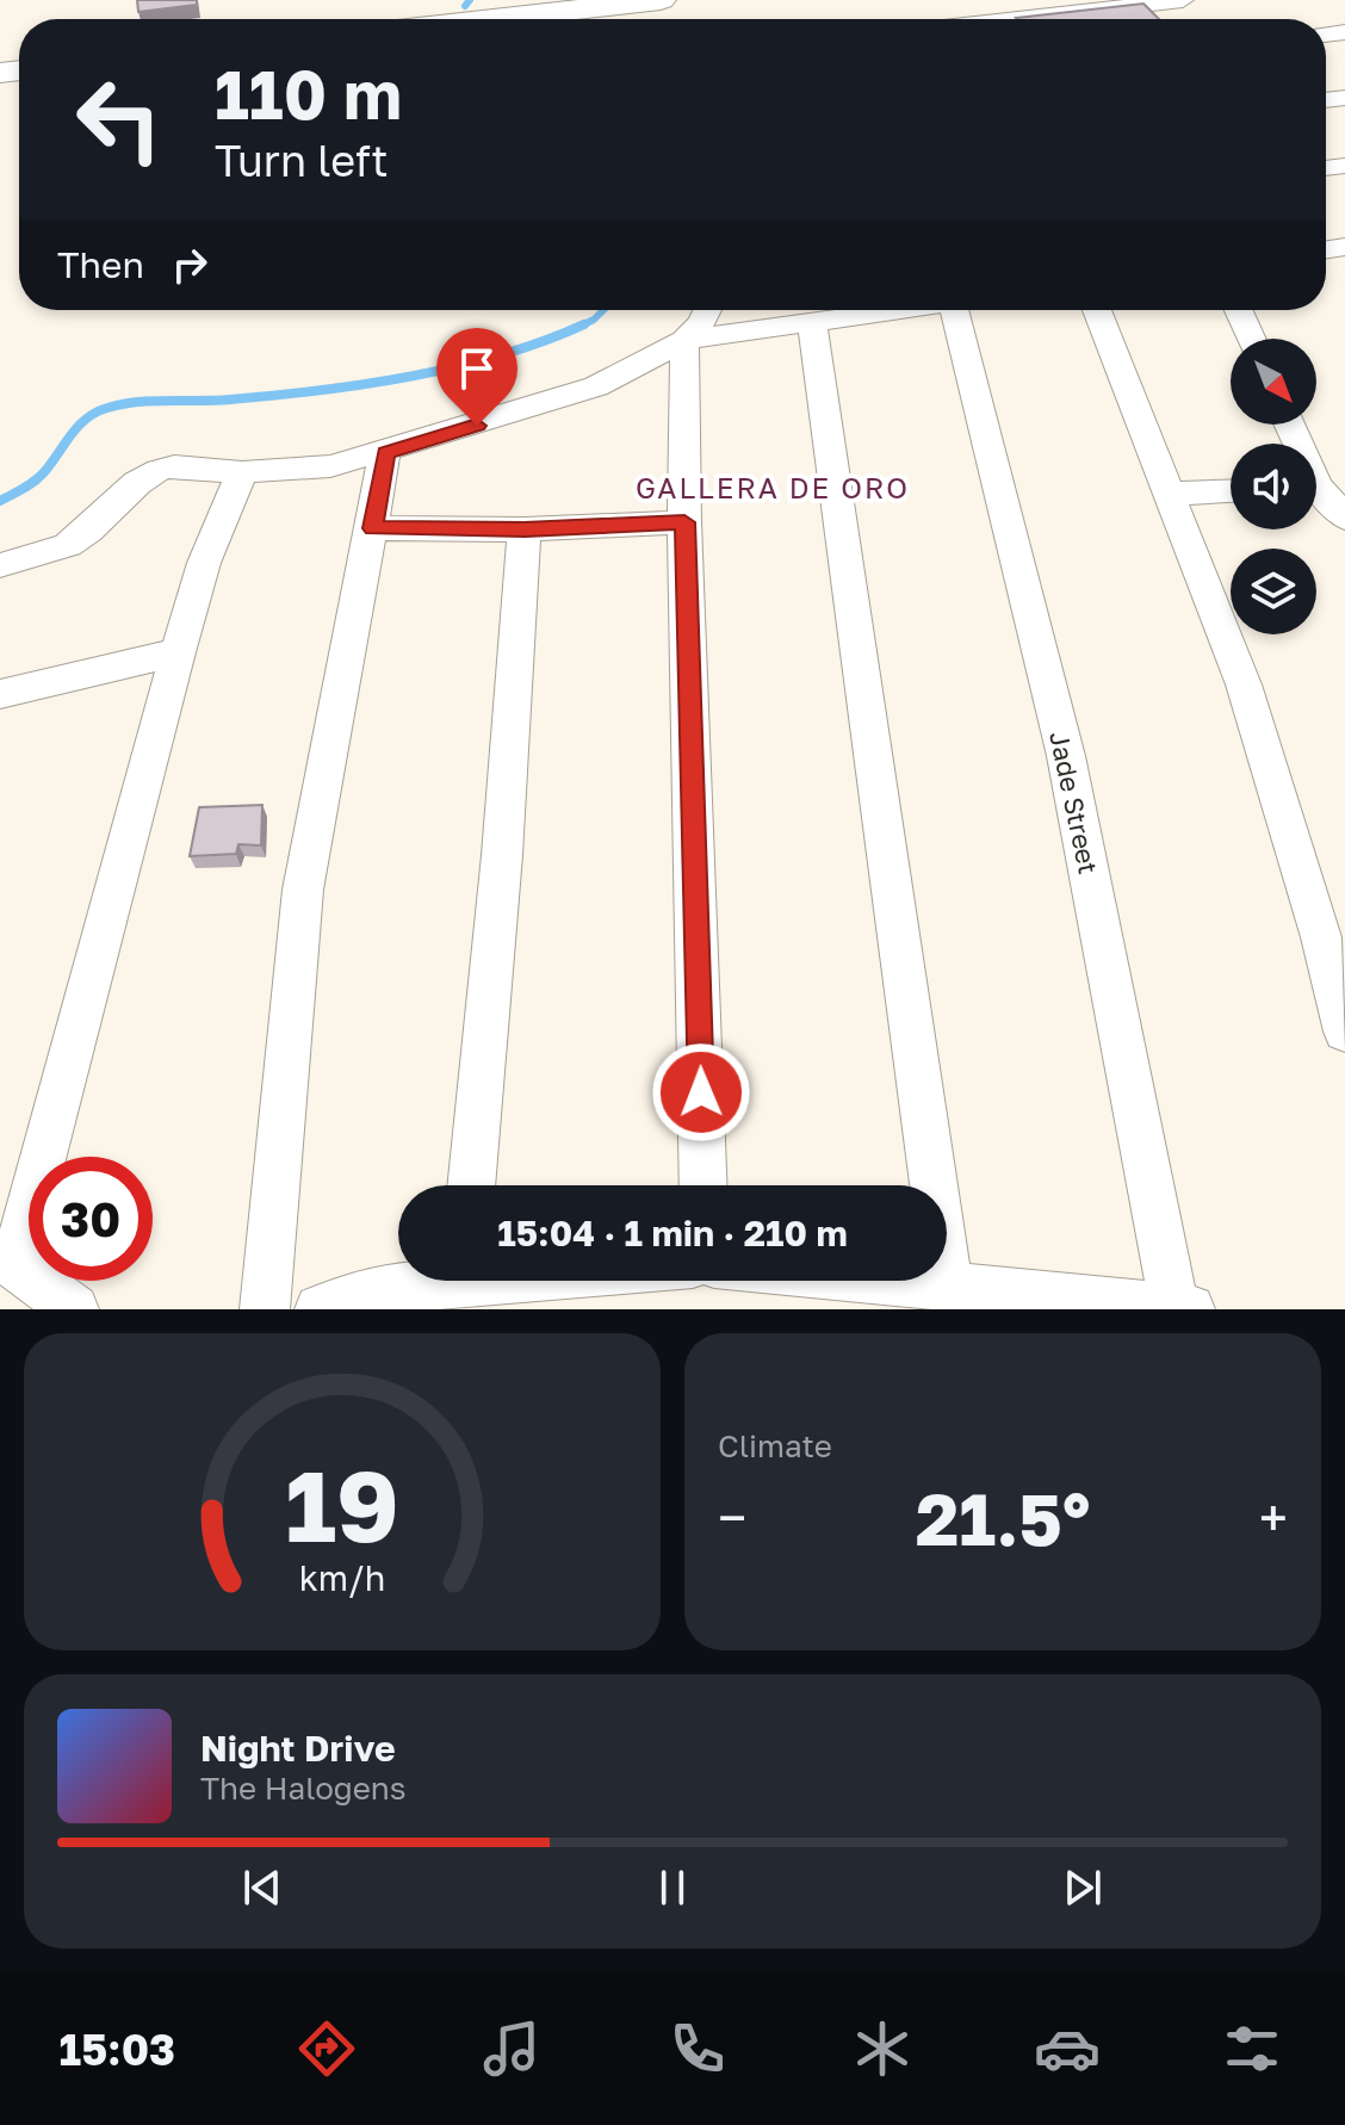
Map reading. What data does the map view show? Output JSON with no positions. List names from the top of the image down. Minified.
{"streets":{"street":["Jade Street"]},"districts":["GALLERA DE ORO"],"north":"bottom right","page":{"turn":["110 m","Turn left"],"then":"Then","limit":"30","trip":"15:04 · 1 min · 210 m","tile":"Climate","heat":["−","21.5°","+"],"song":["Night Drive","The Halogens"],"tabs":"15:03","gauge":["19","km/h"]}}
